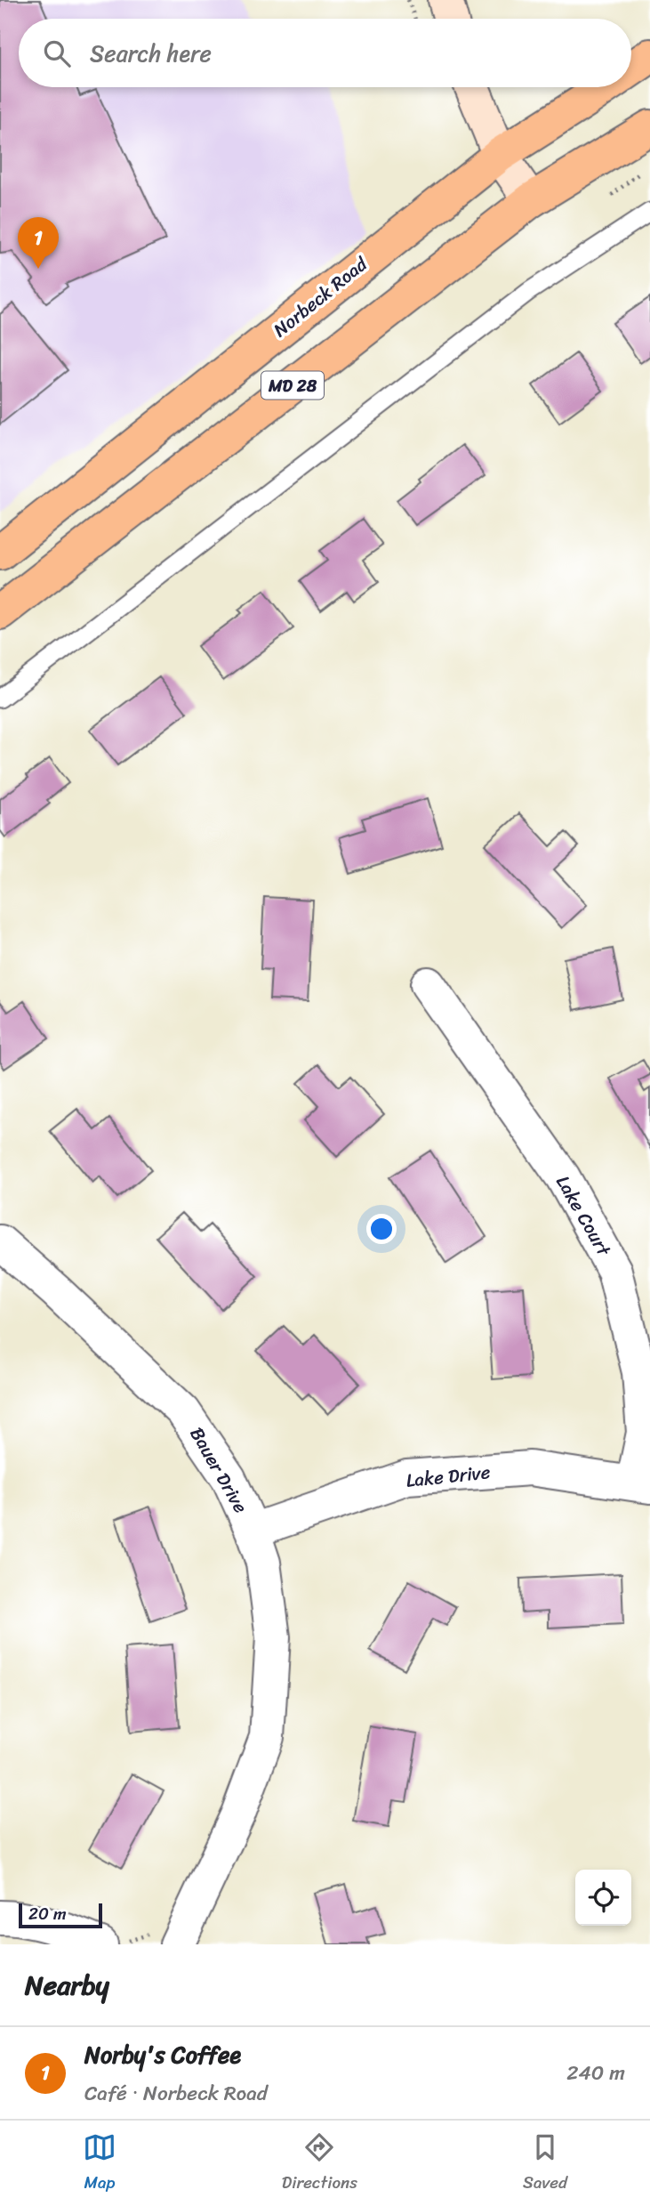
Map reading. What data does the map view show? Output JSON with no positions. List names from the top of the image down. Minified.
{"streets":{"main road":["Norbeck Road","MD 28"],"street":["Lake Court","Bauer Drive","Lake Drive"]},"crossings":[["Lake Court","Lake Drive"],["Bauer Drive","Lake Drive"]],"scale_bar":"20 m","page":{"search":"Search here","pins":"1","scale":"20 m","heading":"Nearby","list":[{"mark":"1","name":"Norby's Coffee","note":"Café · Norbeck Road","value":"240 m"}],"nav":["Map","Directions","Saved"]}}
